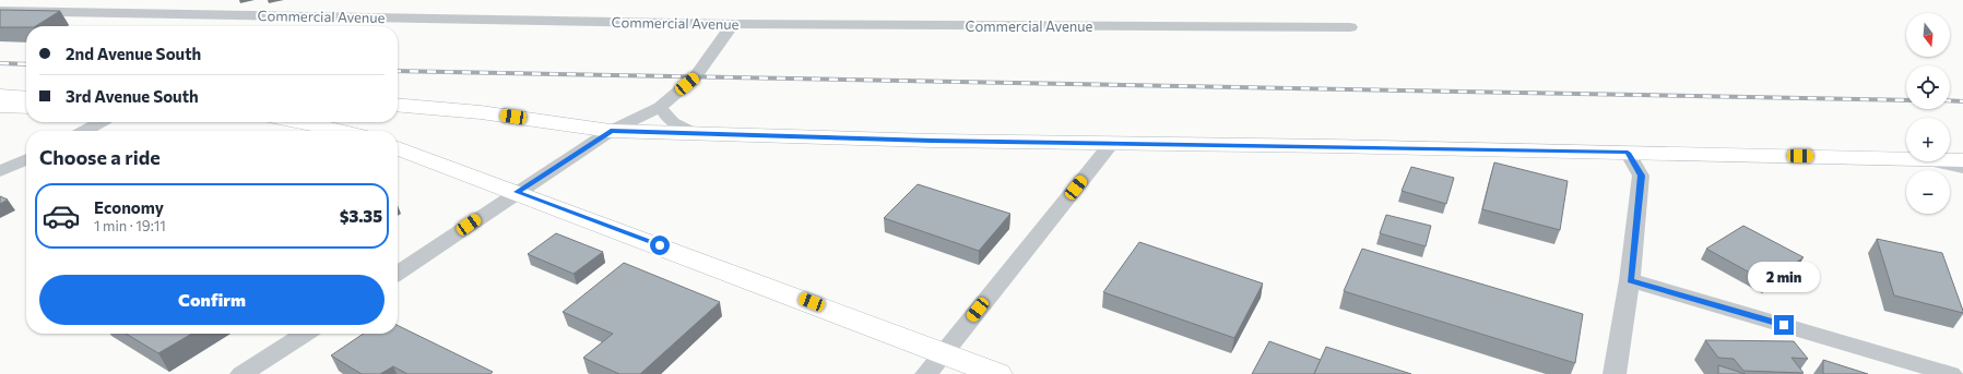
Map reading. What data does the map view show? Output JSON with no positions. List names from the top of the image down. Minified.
{"streets":{"street":["Commercial Avenue"]},"north":"bottom","page":{"map_buttons":["+","−"],"banner":["2nd Avenue South","3rd Avenue South"],"heading":"Choose a ride","list":[{"name":"Economy","note":"1 min · 19:11","value":"$3.35"}],"bubble":"2 min","buttons":"Confirm"}}
